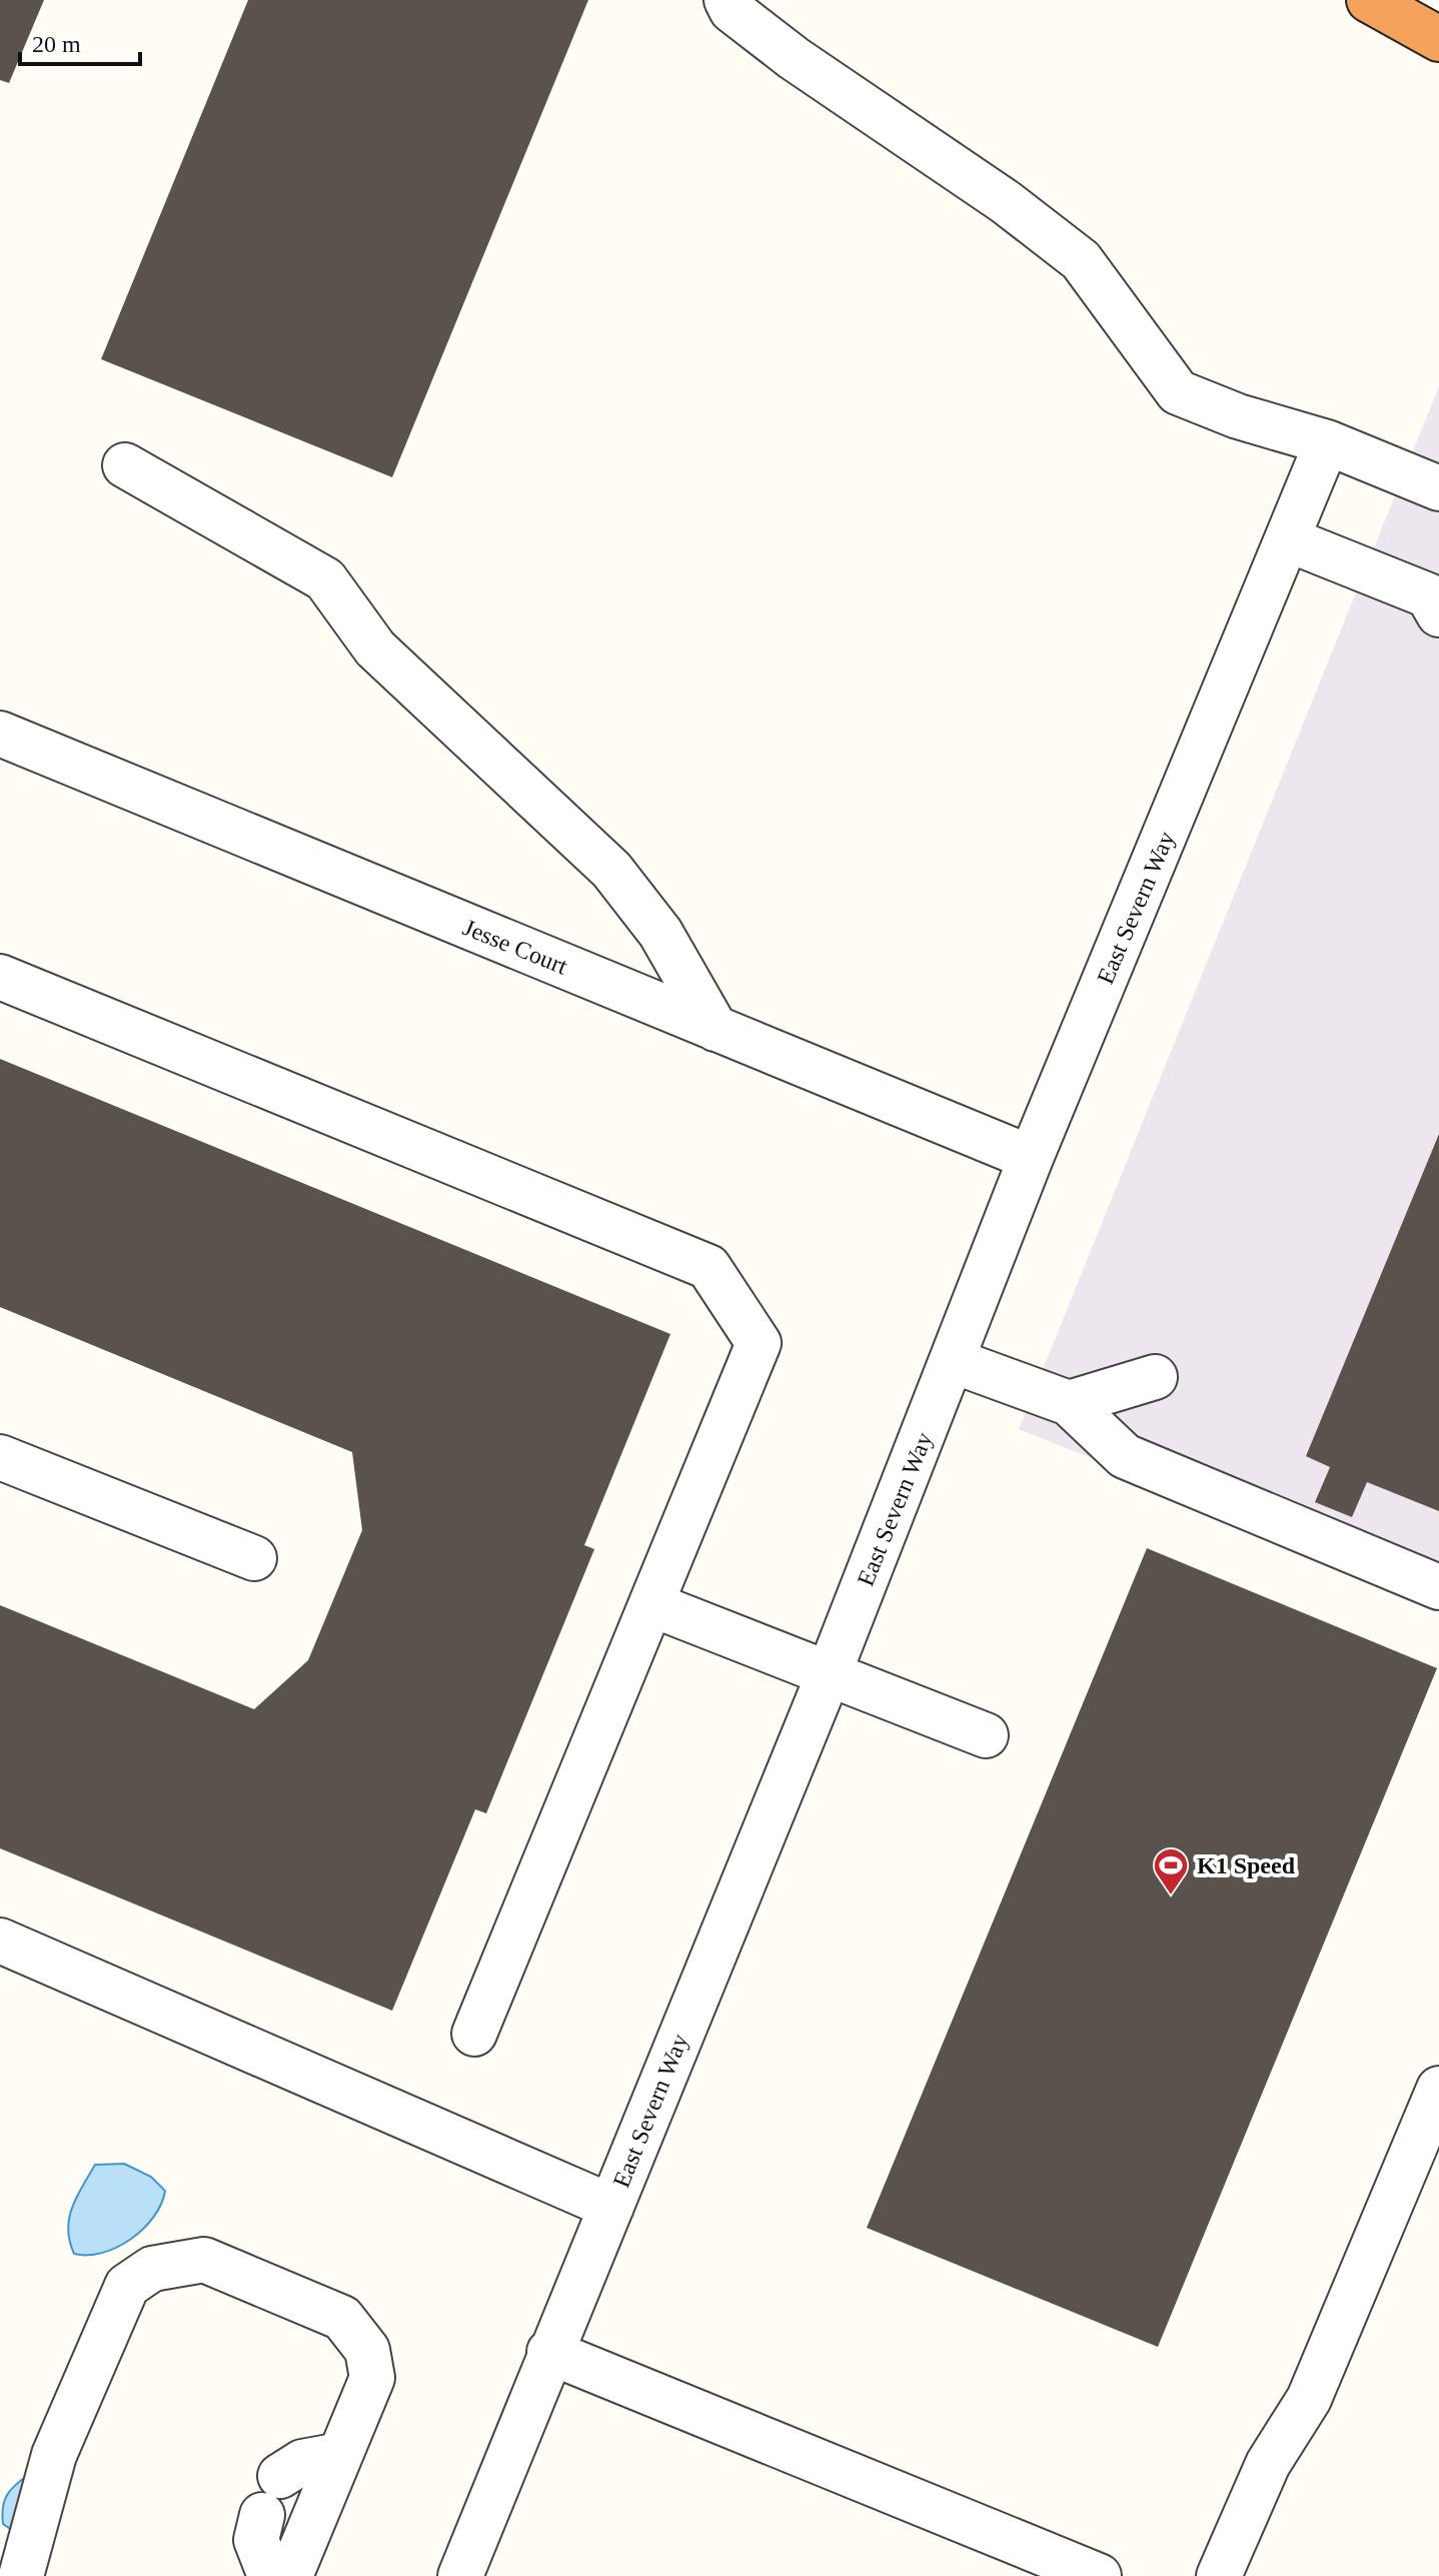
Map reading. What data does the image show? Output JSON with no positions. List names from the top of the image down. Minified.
{"streets":{"street":["East Severn Way","Jesse Court"]},"crossings":[["East Severn Way","Jesse Court"]],"places":{"sports":["K1 Speed"]},"scale_bar":"20 m"}
